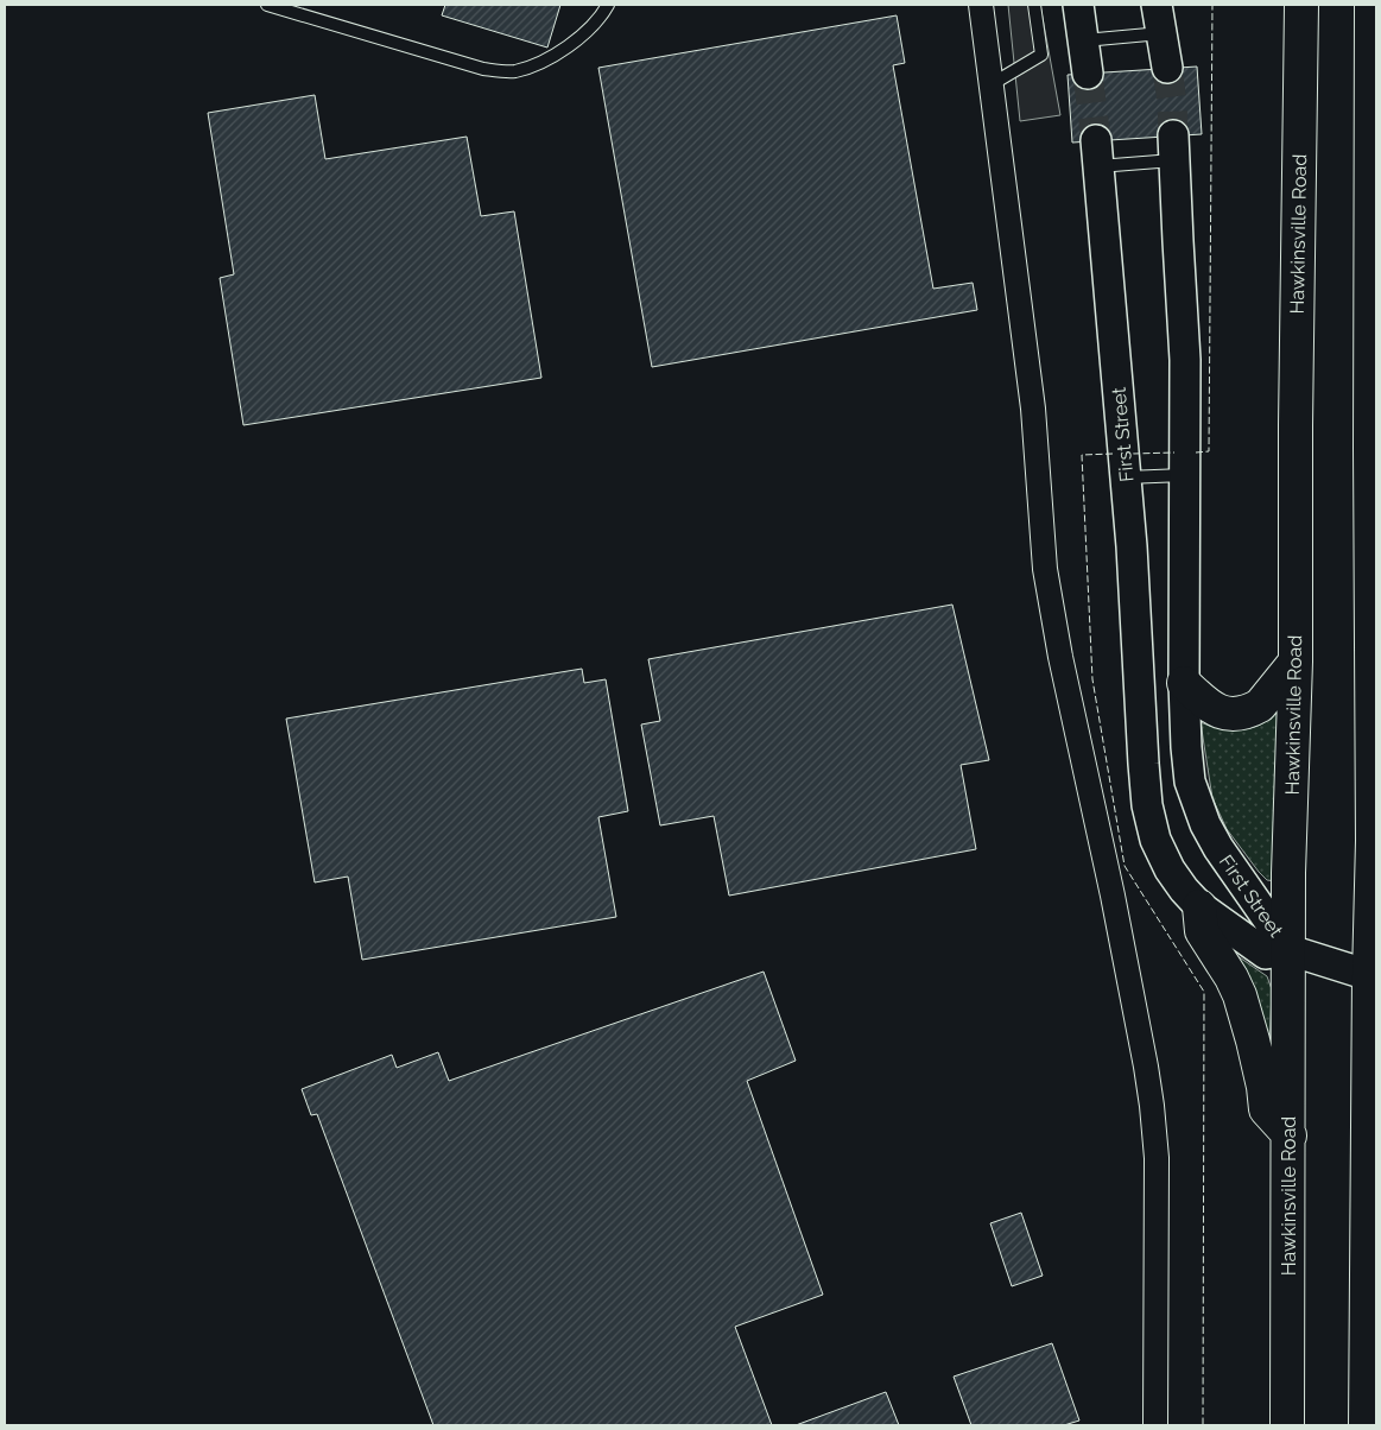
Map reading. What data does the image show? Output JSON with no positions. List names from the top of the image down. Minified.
{"streets":{"main road":["Hawkinsville Road"],"street":["First Street"]},"crossings":[["Hawkinsville Road","First Street"]]}
